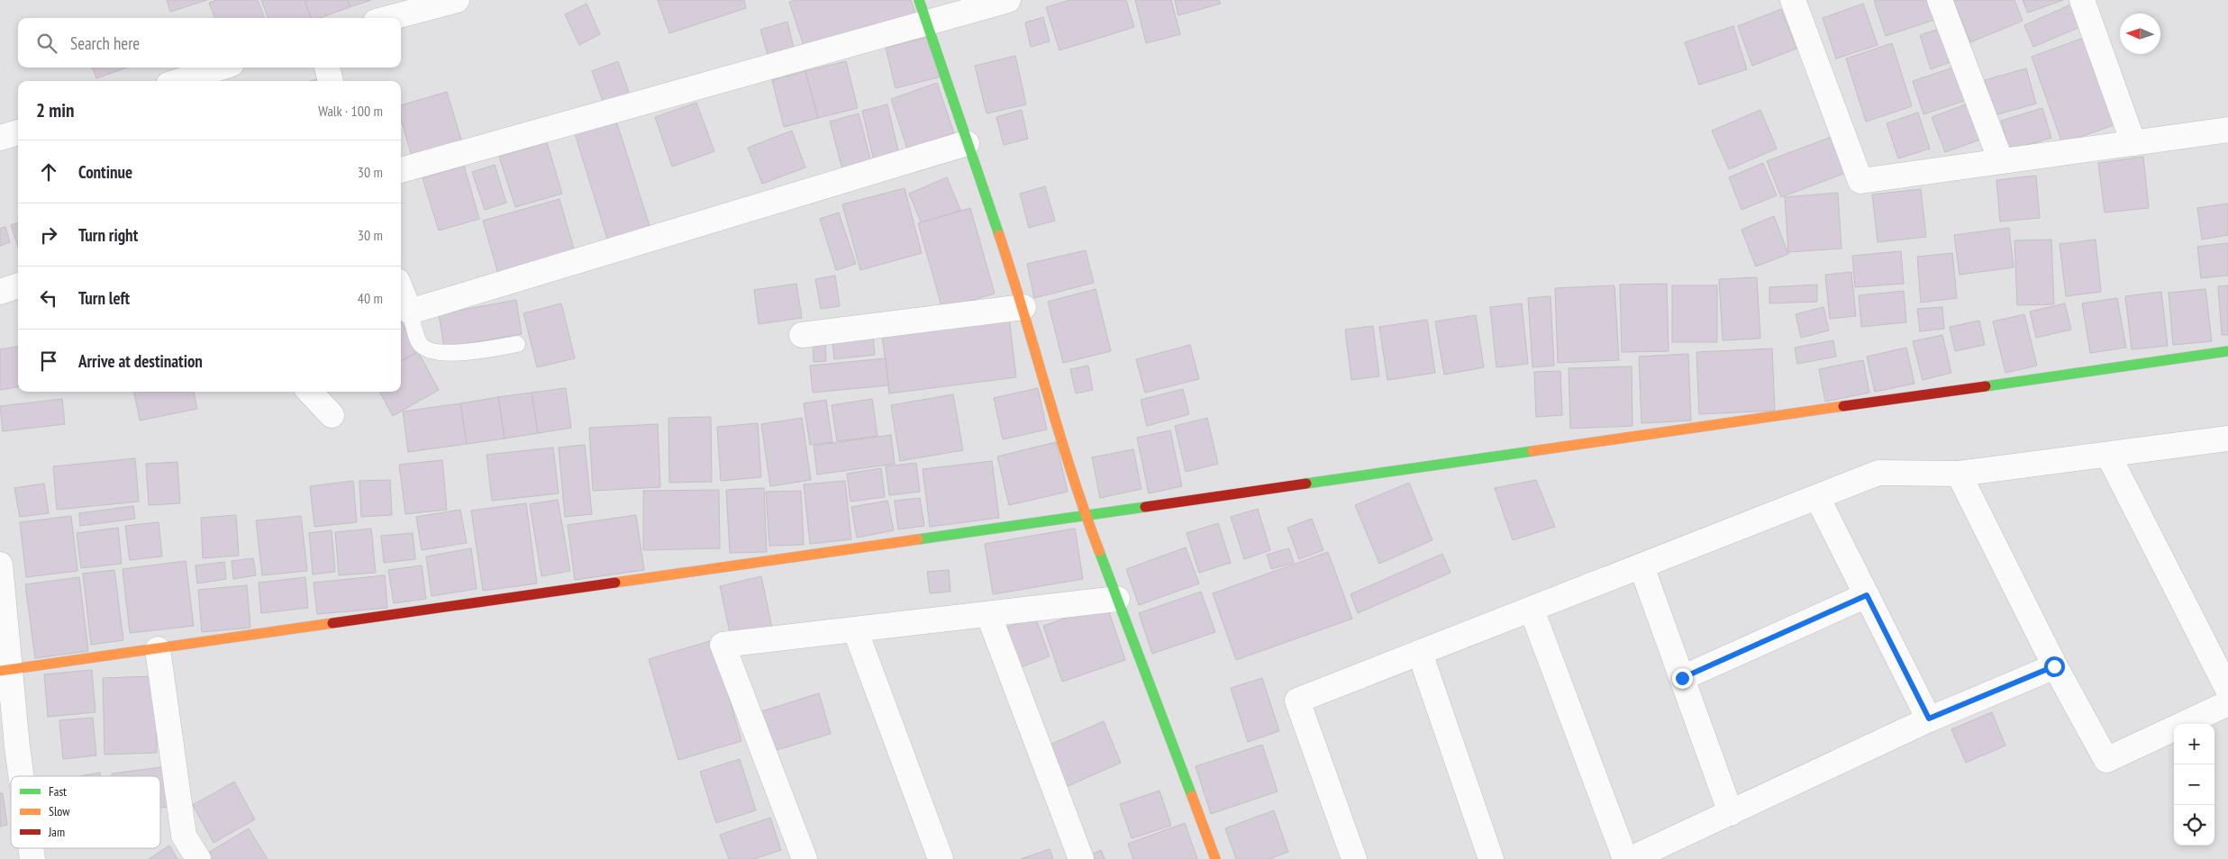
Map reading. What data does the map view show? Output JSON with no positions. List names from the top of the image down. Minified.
{"legend":["Fast","Slow","Jam"],"north":"left","page":{"search":"Search here","heading":["2 min","Walk · 100 m"],"list":[["Continue","30 m"],["Turn right","30 m"],["Turn left","40 m"],"Arrive at destination"],"map_buttons":["+","−"]}}
